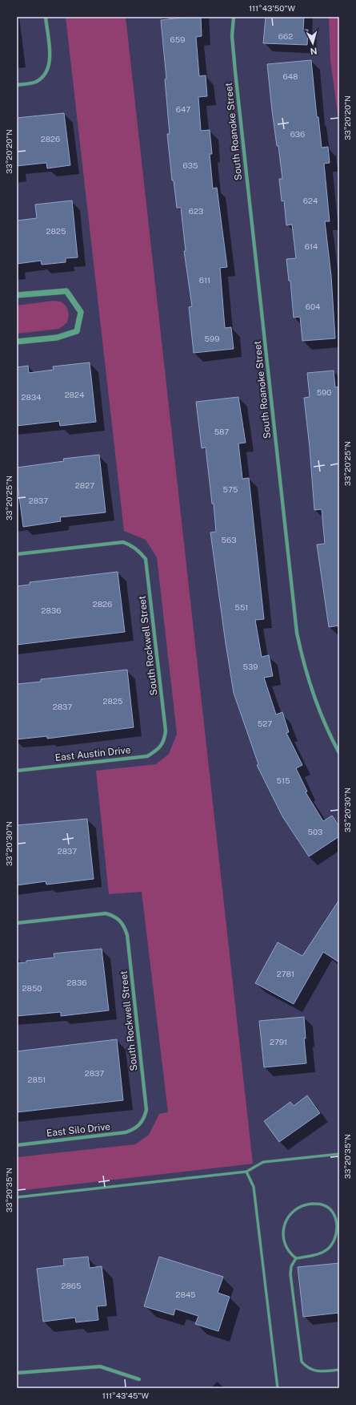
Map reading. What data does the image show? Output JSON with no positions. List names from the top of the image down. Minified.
{"streets":{"street":["South Roanoke Street","South Rockwell Street","East Austin Drive","East Silo Drive"]},"crossings":[["South Rockwell Street","East Austin Drive"],["South Rockwell Street","East Silo Drive"]],"house_numbers":["662","659","648","647","636","2826","635","624","623","2825","614","611","604","599","590","2824","2834","587","2827","575","2837","563","2826","551","2836","539","2825","2837","527","515","503","2837","2781","2836","2850","2791","2837","2851","2865","2845"],"north":"bottom","coordinates":["111°43'50\"W","33°20'20\"N","33°20'25\"N","33°20'30\"N","33°20'35\"N","111°43'45\"W"]}
